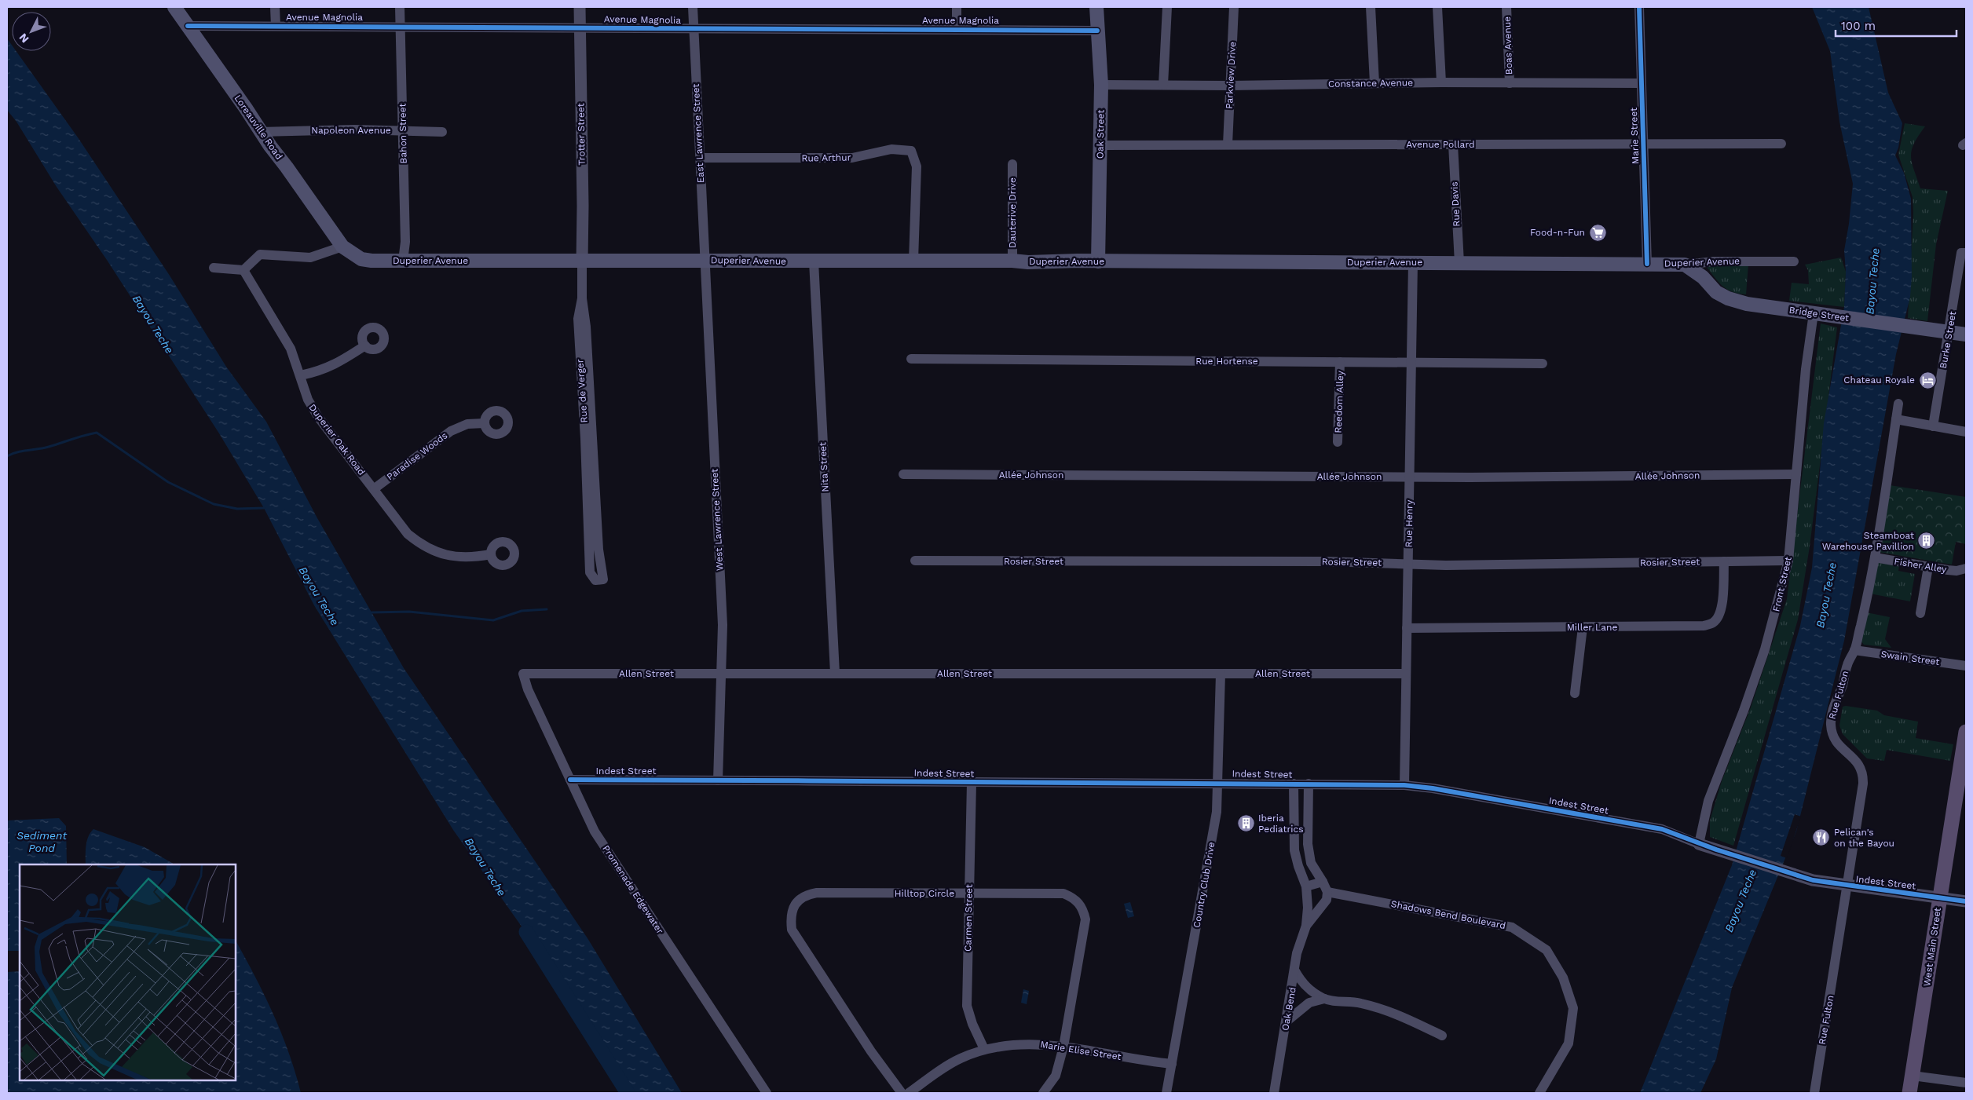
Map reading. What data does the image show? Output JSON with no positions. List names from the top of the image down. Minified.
{"streets":{"main road":["Loreauville Road","Oak Street","Duperier Avenue","Bridge Street","West Main Street"],"street":["Avenue Magnolia","Boas Avenue","Parkview Drive","Constance Avenue","Napoleon Avenue","Bahon Street","East Lawrence Street","Trotter Street","Marie Street","Avenue Pollard","Rue Arthur","Rue Davis","Dauterive Drive","Burke Street","Rue Hortense","Rue de Verger","Reedom Alley","Duperier Oak Road","Paradise Woods","Nita Street","Allée Johnson","West Lawrence Street","Rue Henry","Rosier Street","Fisher Alley","Front Street","Miller Lane","Swain Street","Allen Street","Rue Fulton","Indest Street","Country Club Drive","Promenade Edgewater","Hilltop Circle","Shadows Bend Boulevard","Carmen Street","Oak Bend","Marie Elise Street"]},"crossings":[["Avenue Magnolia","Loreauville Road"],["Avenue Magnolia","Bahon Street"],["Avenue Magnolia","East Lawrence Street"],["Avenue Magnolia","Trotter Street"],["Avenue Magnolia","Oak Street"],["Boas Avenue","Constance Avenue"],["Parkview Drive","Constance Avenue"],["Parkview Drive","Avenue Pollard"],["Constance Avenue","Oak Street"],["Constance Avenue","Marie Street"],["Loreauville Road","Napoleon Avenue"],["Loreauville Road","Duperier Avenue"],["Napoleon Avenue","Bahon Street"],["Bahon Street","Duperier Avenue"],["East Lawrence Street","Rue Arthur"],["East Lawrence Street","Duperier Avenue"],["East Lawrence Street","West Lawrence Street"],["Trotter Street","Duperier Avenue"],["Trotter Street","Rue de Verger"],["Oak Street","Avenue Pollard"],["Oak Street","Duperier Avenue"],["Marie Street","Avenue Pollard"],["Marie Street","Duperier Avenue"],["Avenue Pollard","Rue Davis"],["Rue Arthur","Duperier Avenue"],["Rue Davis","Duperier Avenue"],["Dauterive Drive","Duperier Avenue"],["Duperier Avenue","Bridge Street"],["Duperier Avenue","Rue de Verger"],["Duperier Avenue","Nita Street"],["Duperier Avenue","West Lawrence Street"],["Duperier Avenue","Rue Henry"],["Bridge Street","Burke Street"],["Bridge Street","Front Street"],["Rue Hortense","Reedom Alley"],["Rue Hortense","Rue Henry"],["Duperier Oak Road","Paradise Woods"],["Nita Street","Allen Street"],["Allée Johnson","Rue Henry"],["Allée Johnson","Front Street"],["West Lawrence Street","Allen Street"],["West Lawrence Street","Indest Street"],["Rue Henry","Rosier Street"],["Rue Henry","Miller Lane"],["Rue Henry","Allen Street"],["Rue Henry","Indest Street"],["Rosier Street","Front Street"],["Rosier Street","Miller Lane"],["Fisher Alley","Rue Fulton"],["Front Street","Indest Street"],["Swain Street","Rue Fulton"],["Allen Street","Country Club Drive"],["Allen Street","Promenade Edgewater"],["Rue Fulton","Indest Street"],["Indest Street","Country Club Drive"],["Indest Street","Promenade Edgewater"],["Indest Street","Carmen Street"],["Indest Street","West Main Street"],["Indest Street","Oak Bend"],["Country Club Drive","Marie Elise Street"],["Hilltop Circle","Carmen Street"],["Hilltop Circle","Marie Elise Street"],["Shadows Bend Boulevard","Oak Bend"],["Carmen Street","Marie Elise Street"]],"water":["Bayou Teche","Sediment Pond"],"places":{"supermarket":["Food-n-Fun"],"hotel":["Chateau Royale"],"building":["Steamboat Warehouse Pavillion","Iberia Pediatrics"],"restaurant":["Pelican's on the Bayou"]},"scale_bar":"100 m","north":"bottom left"}
